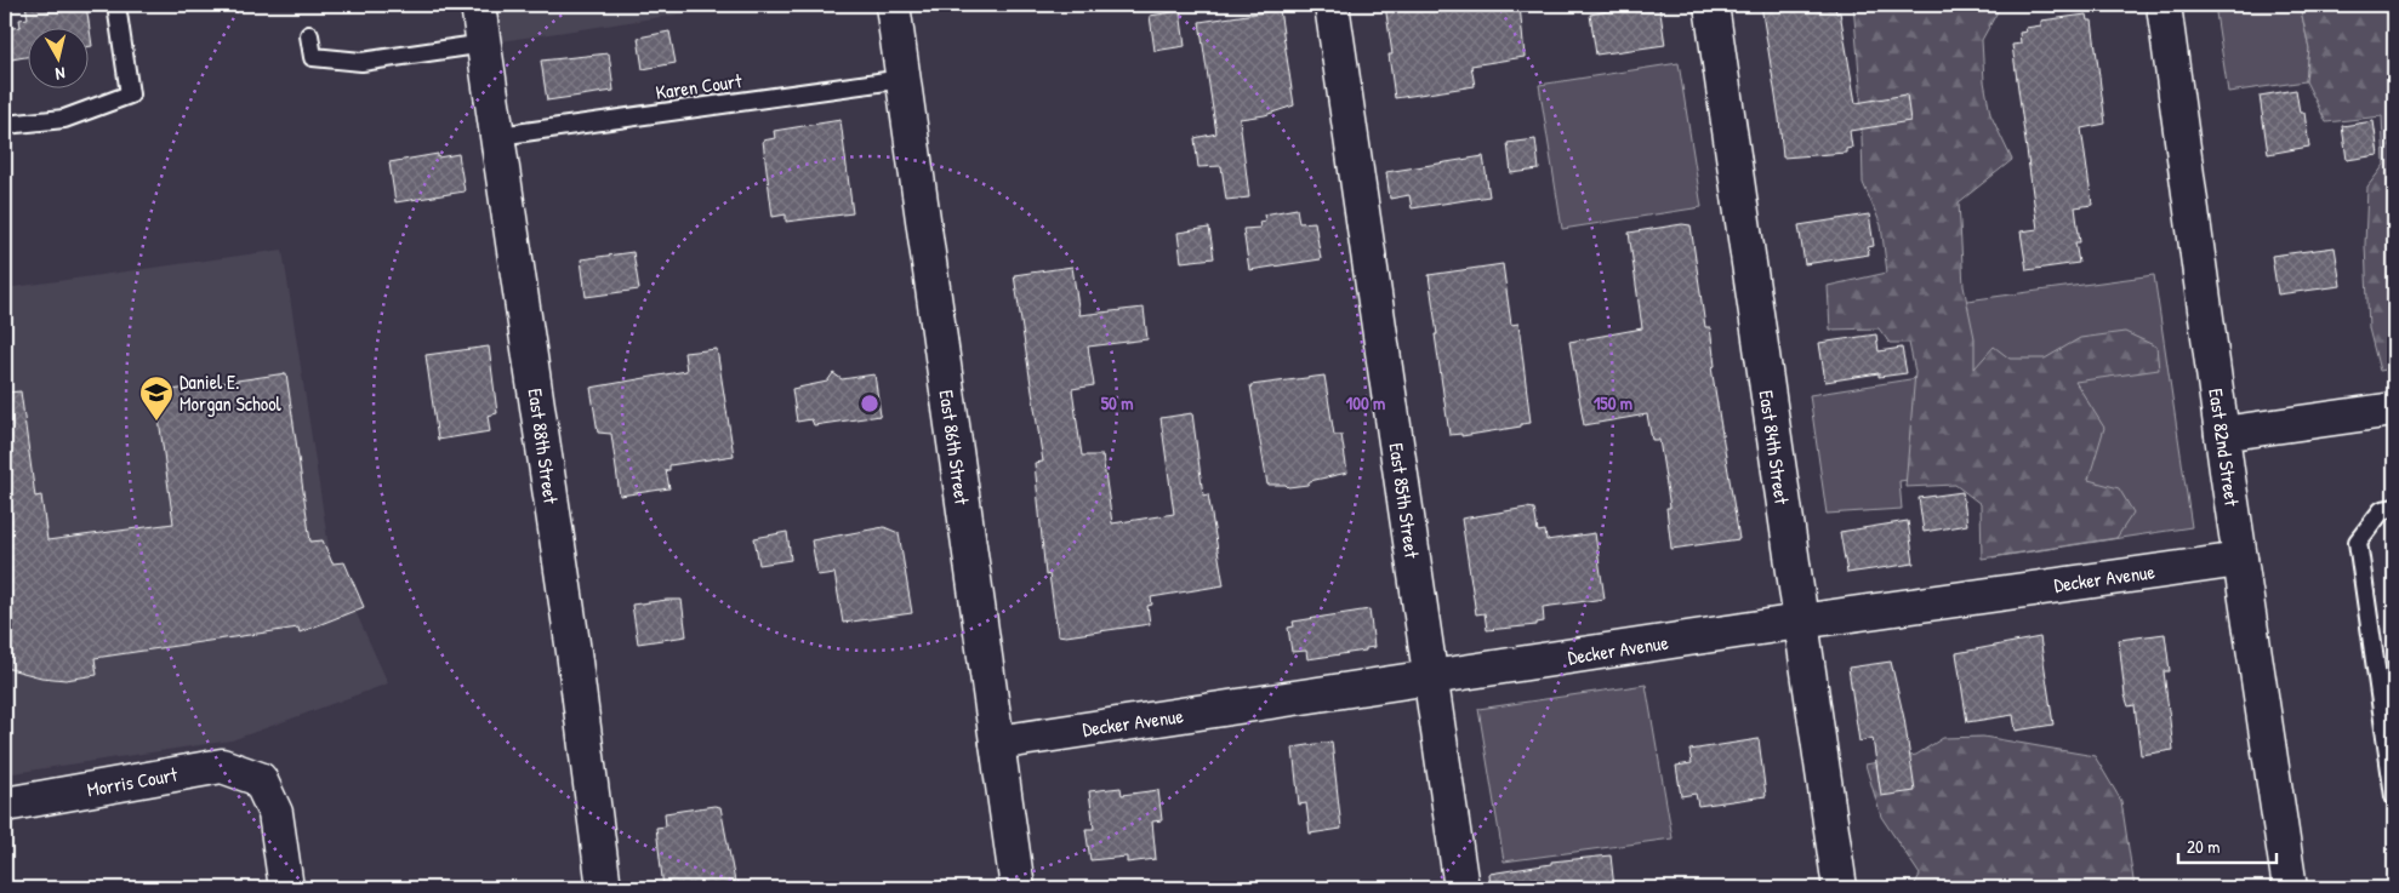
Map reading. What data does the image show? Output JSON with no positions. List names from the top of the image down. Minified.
{"streets":{"street":["East 88th Street","East 86th Street","East 84th Street","East 82nd Street","East 85th Street","Decker Avenue","Morris Court"],"lane":["Karen Court"]},"crossings":[["Karen Court","East 88th Street"],["Karen Court","East 86th Street"],["East 86th Street","Decker Avenue"],["East 84th Street","Decker Avenue"],["East 82nd Street","Decker Avenue"],["East 85th Street","Decker Avenue"]],"places":{"school or university":["Daniel E. Morgan School"]},"scale_bar":"20 m","north":"bottom","rings":["50 m","100 m","150 m"]}
